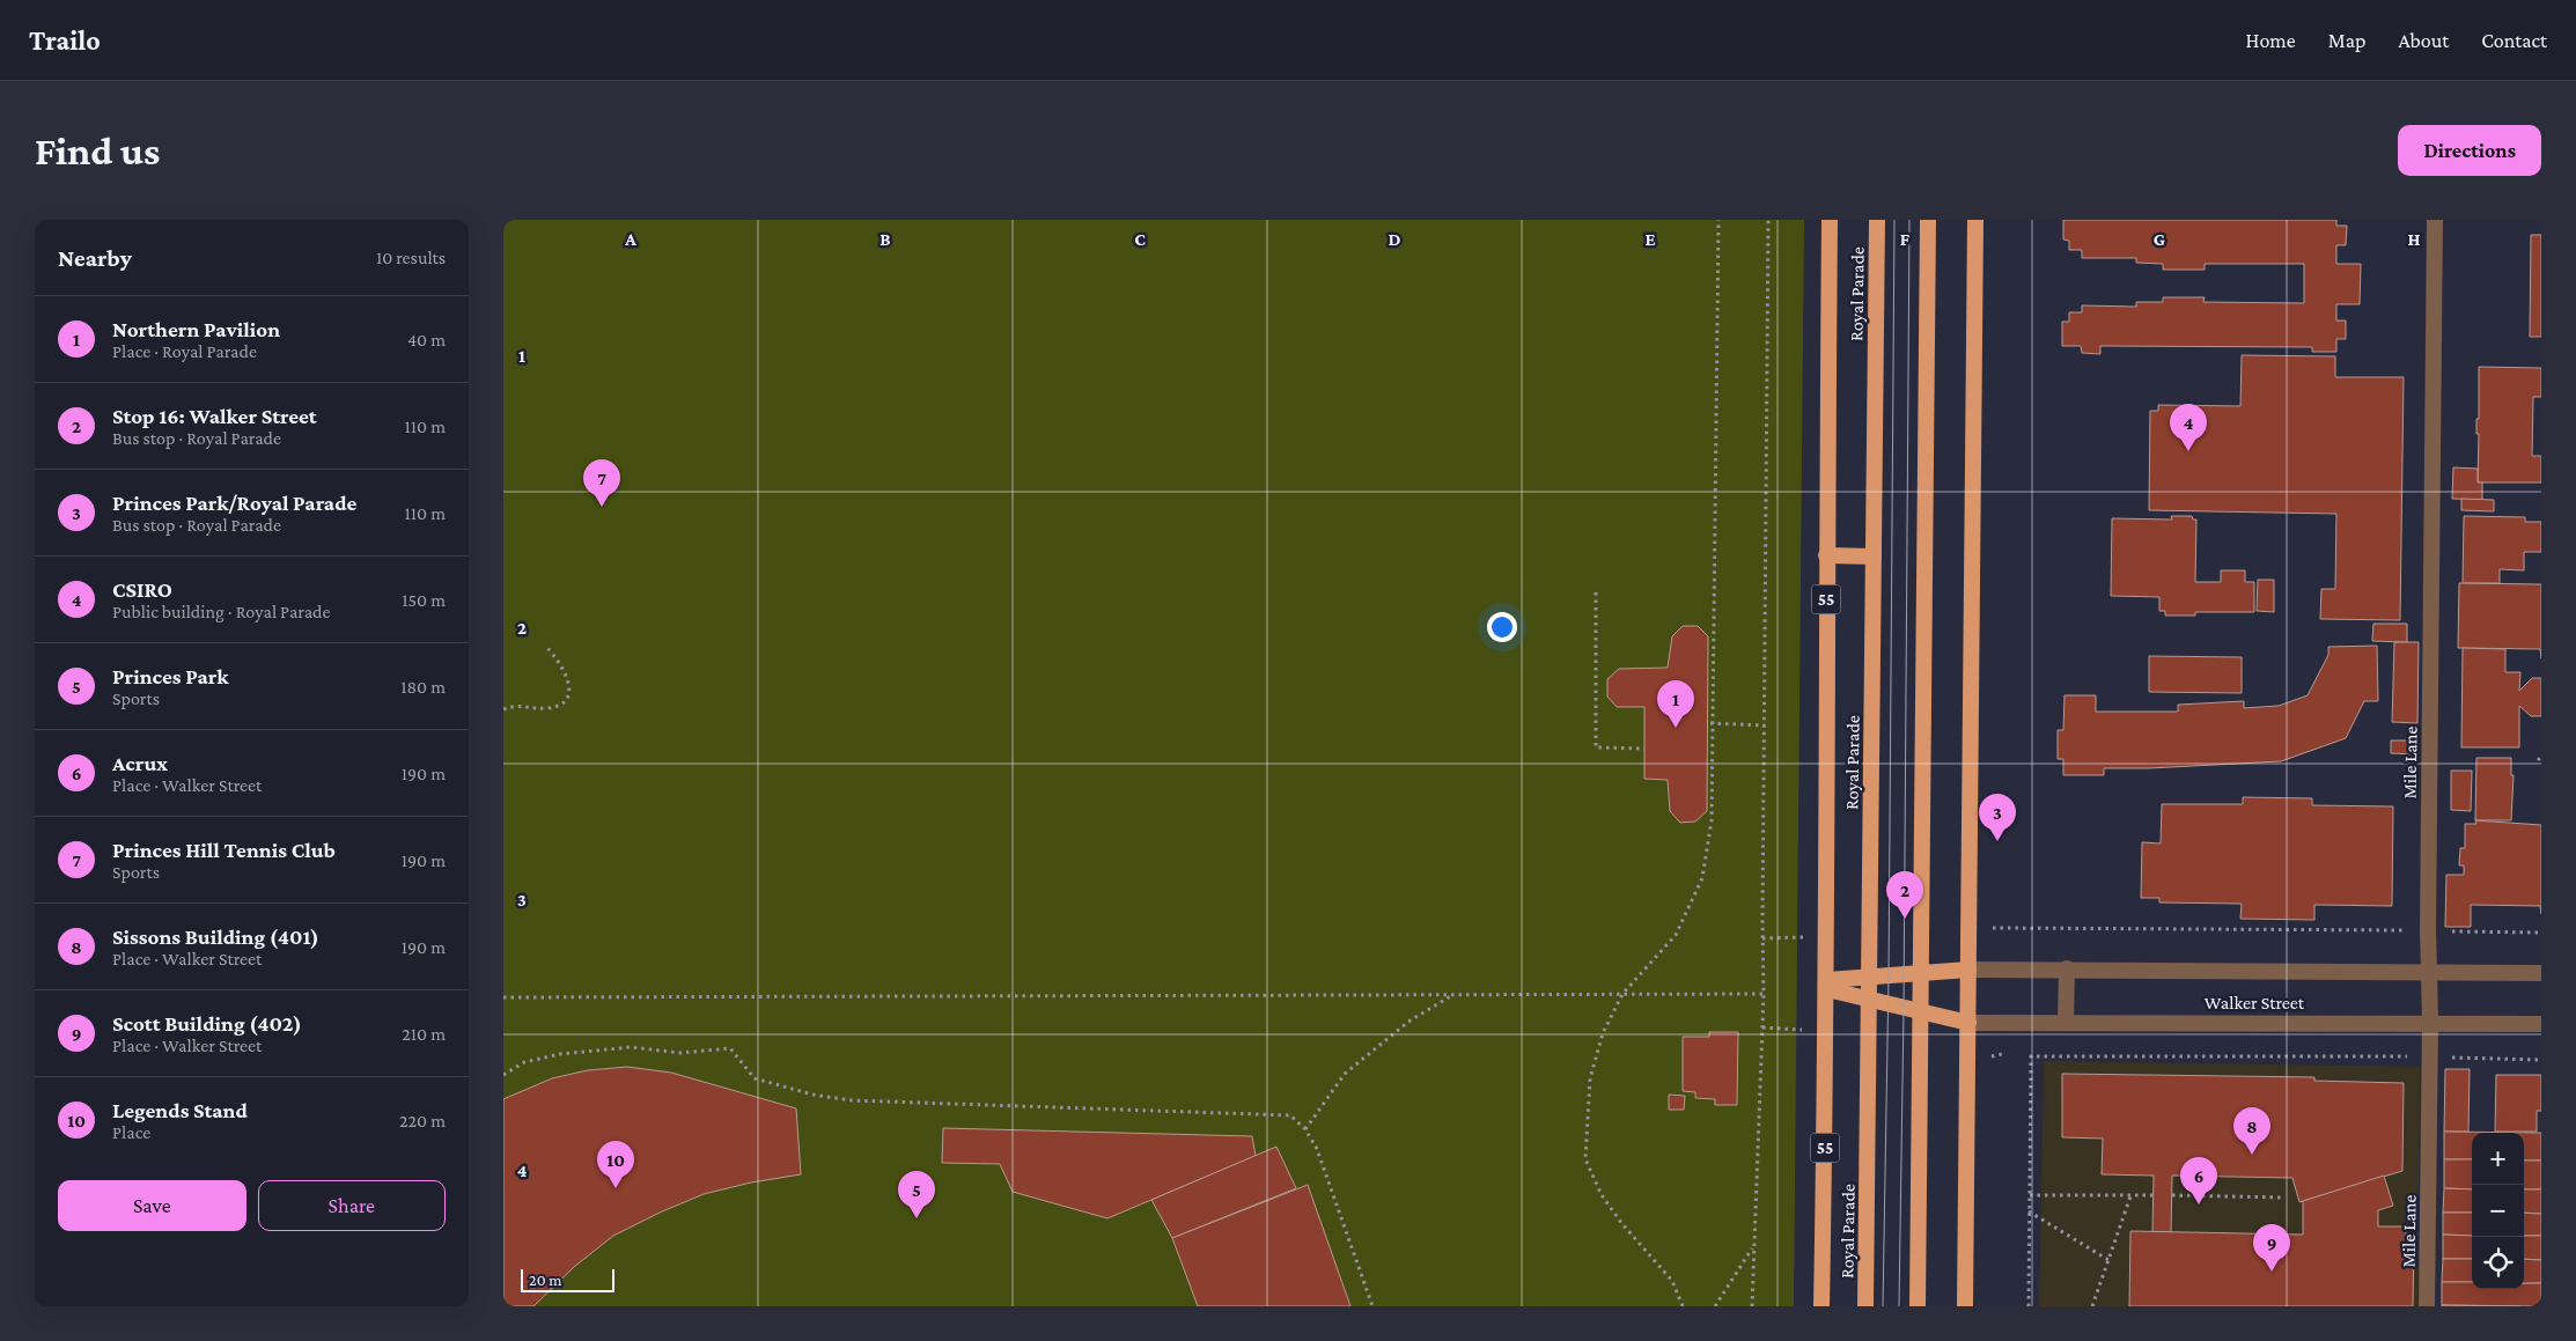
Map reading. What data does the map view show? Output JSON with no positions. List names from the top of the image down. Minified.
{"streets":{"highway":["Royal Parade","55"],"street":["Mile Lane","Walker Street"]},"crossings":[["Mile Lane","Walker Street"]],"scale_bar":"20 m","page":{"header":"Trailo","nav":["Home","Map","About","Contact"],"buttons":["Directions",["Save","Share"]],"title":"Find us","heading":["Nearby","10 results"],"list":[{"mark":"1","name":"Northern Pavilion","note":"Place · Royal Parade","value":"40 m"},{"mark":"2","name":"Stop 16: Walker Street","note":"Bus stop · Royal Parade","value":"110 m"},{"mark":"3","name":"Princes Park/Royal Parade","note":"Bus stop · Royal Parade","value":"110 m"},{"mark":"4","name":"CSIRO","note":"Public building · Royal Parade","value":"150 m"},{"mark":"5","name":"Princes Park","note":"Sports","value":"180 m"},{"mark":"6","name":"Acrux","note":"Place · Walker Street","value":"190 m"},{"mark":"7","name":"Princes Hill Tennis Club","note":"Sports","value":"190 m"},{"mark":"8","name":"Sissons Building (401)","note":"Place · Walker Street","value":"190 m"},{"mark":"9","name":"Scott Building (402)","note":"Place · Walker Street","value":"210 m"},{"mark":"10","name":"Legends Stand","note":"Place","value":"220 m"}],"pins":["4","7","1","3","2","8","10","6","5","9"],"map_buttons":["+","−"],"scale":"20 m"},"grid":{"columns":["A","B","C","D","E","F","G","H"],"rows":["1","2","3","4"]}}
